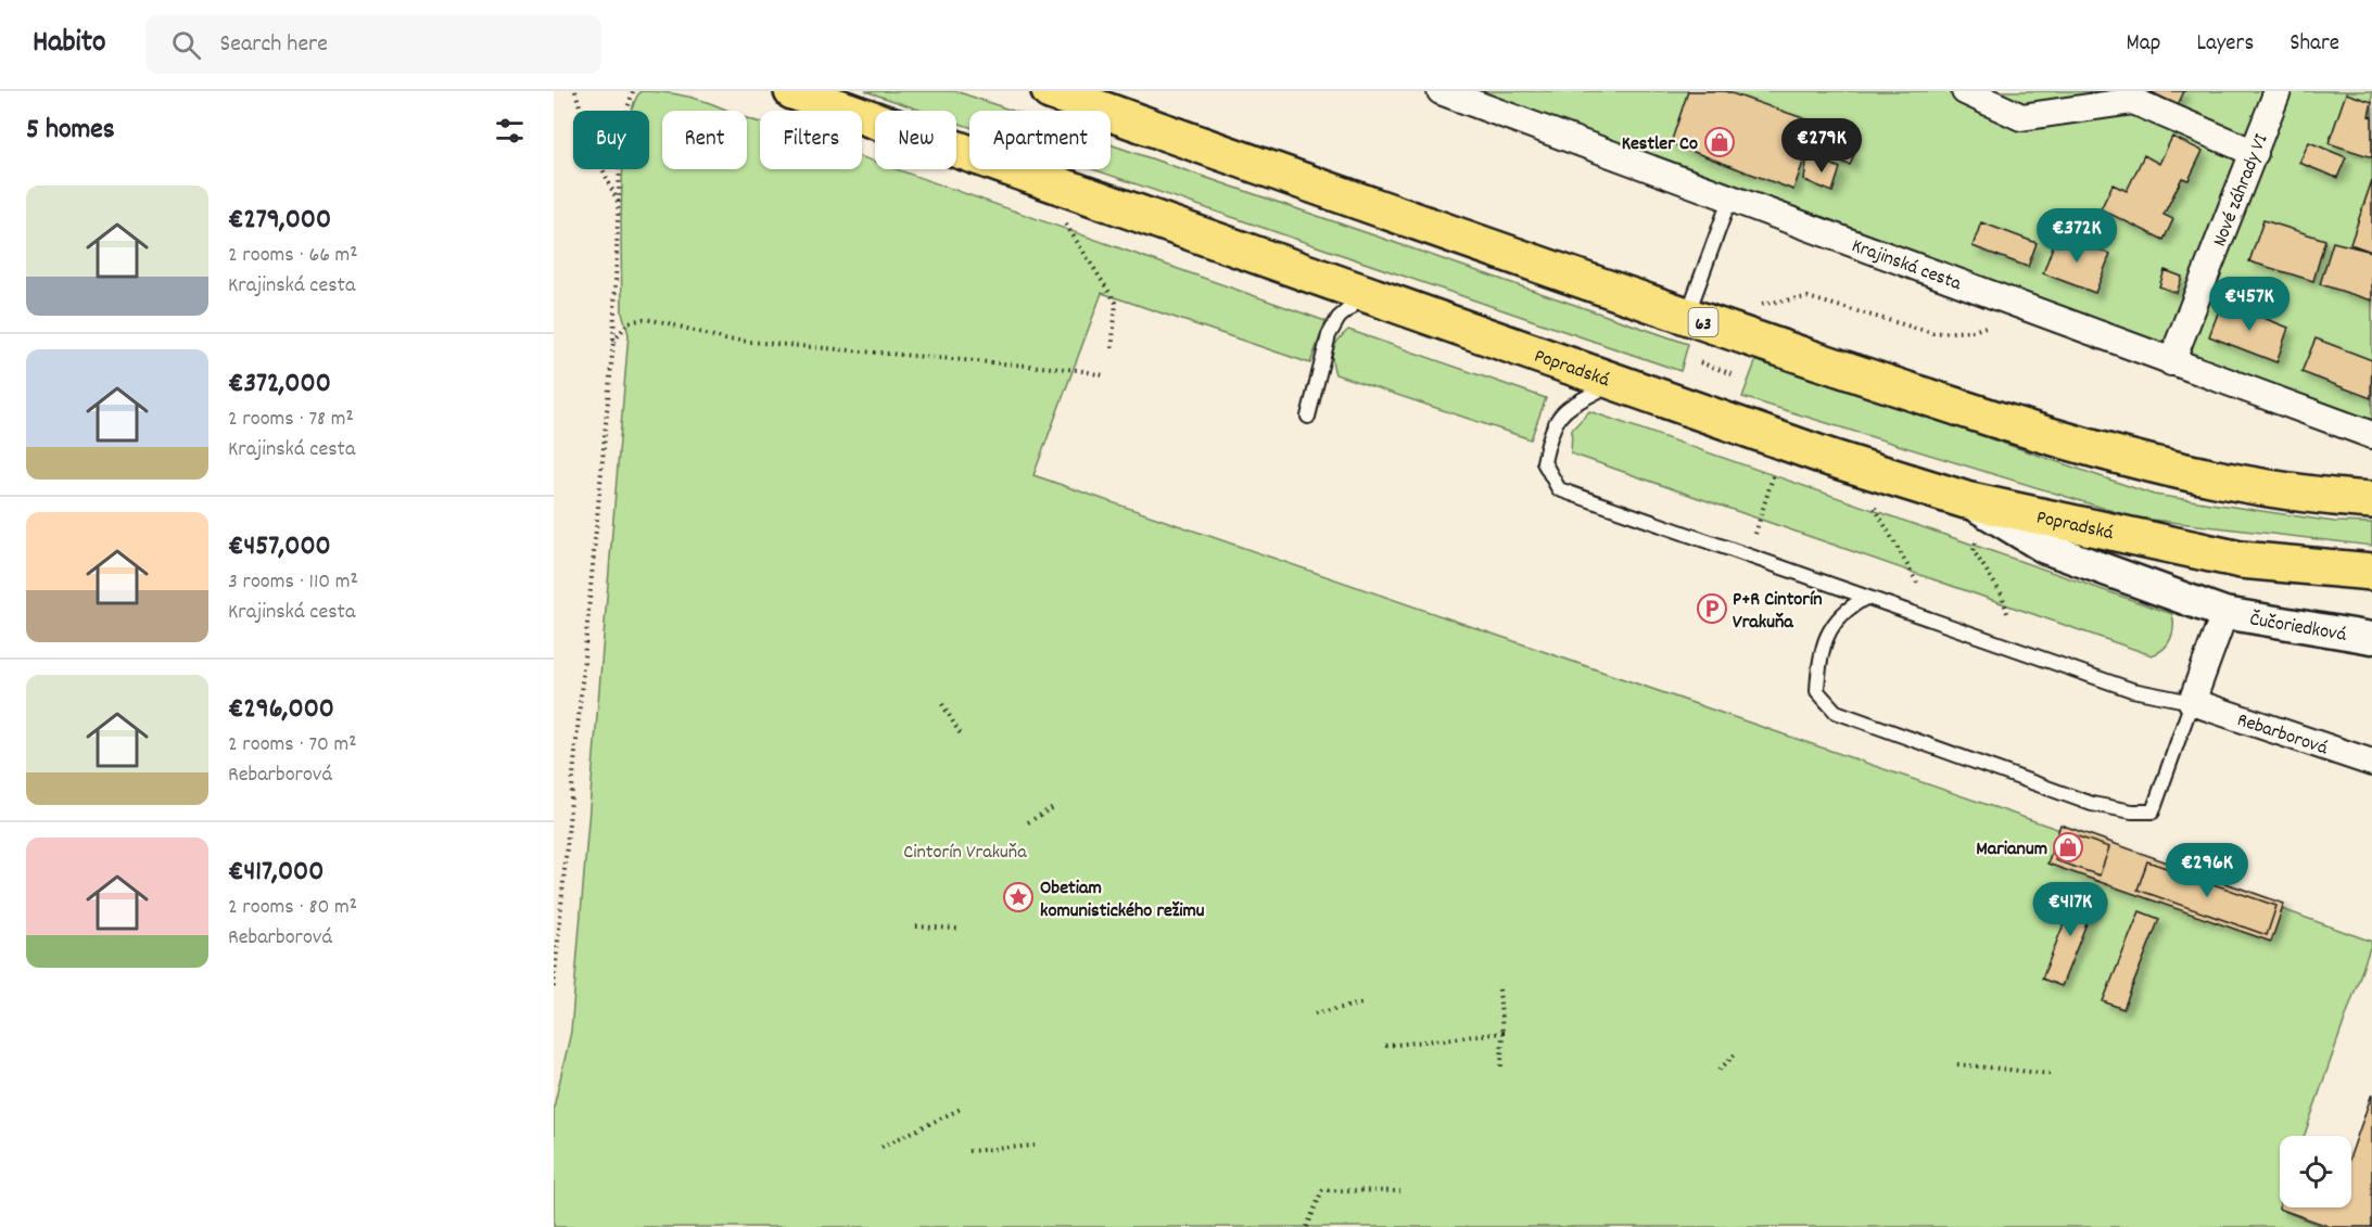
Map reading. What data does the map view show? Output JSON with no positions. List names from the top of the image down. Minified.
{"streets":{"main road":["63","Popradská"],"street":["Nové záhrady VI","Krajinská cesta","Čučoriedková","Rebarborová"]},"crossings":[["Nové záhrady VI","Krajinská cesta"],["Popradská","Čučoriedková"]],"parks":["Cintorín Vrakuňa"],"places":{"shop":["Kestler Co","Marianum"],"parking":["P+R Cintorín Vrakuňa"],"place":["Obetiam komunistického režimu"]},"page":{"header":"Habito","search":"Search here","nav":["Map","Layers","Share"],"heading":"5 homes","chip":["Buy","Rent","Filters","New","Apartment"],"price":["€279K","€372K","€457K","€296K","€417K"],"list":[{"name":"€279,000","note":"2 rooms · 66 m² · Krajinská cesta"},{"name":"€372,000","note":"2 rooms · 78 m² · Krajinská cesta"},{"name":"€457,000","note":"3 rooms · 110 m² · Krajinská cesta"},{"name":"€296,000","note":"2 rooms · 70 m² · Rebarborová"},{"name":"€417,000","note":"2 rooms · 80 m² · Rebarborová"}]}}
